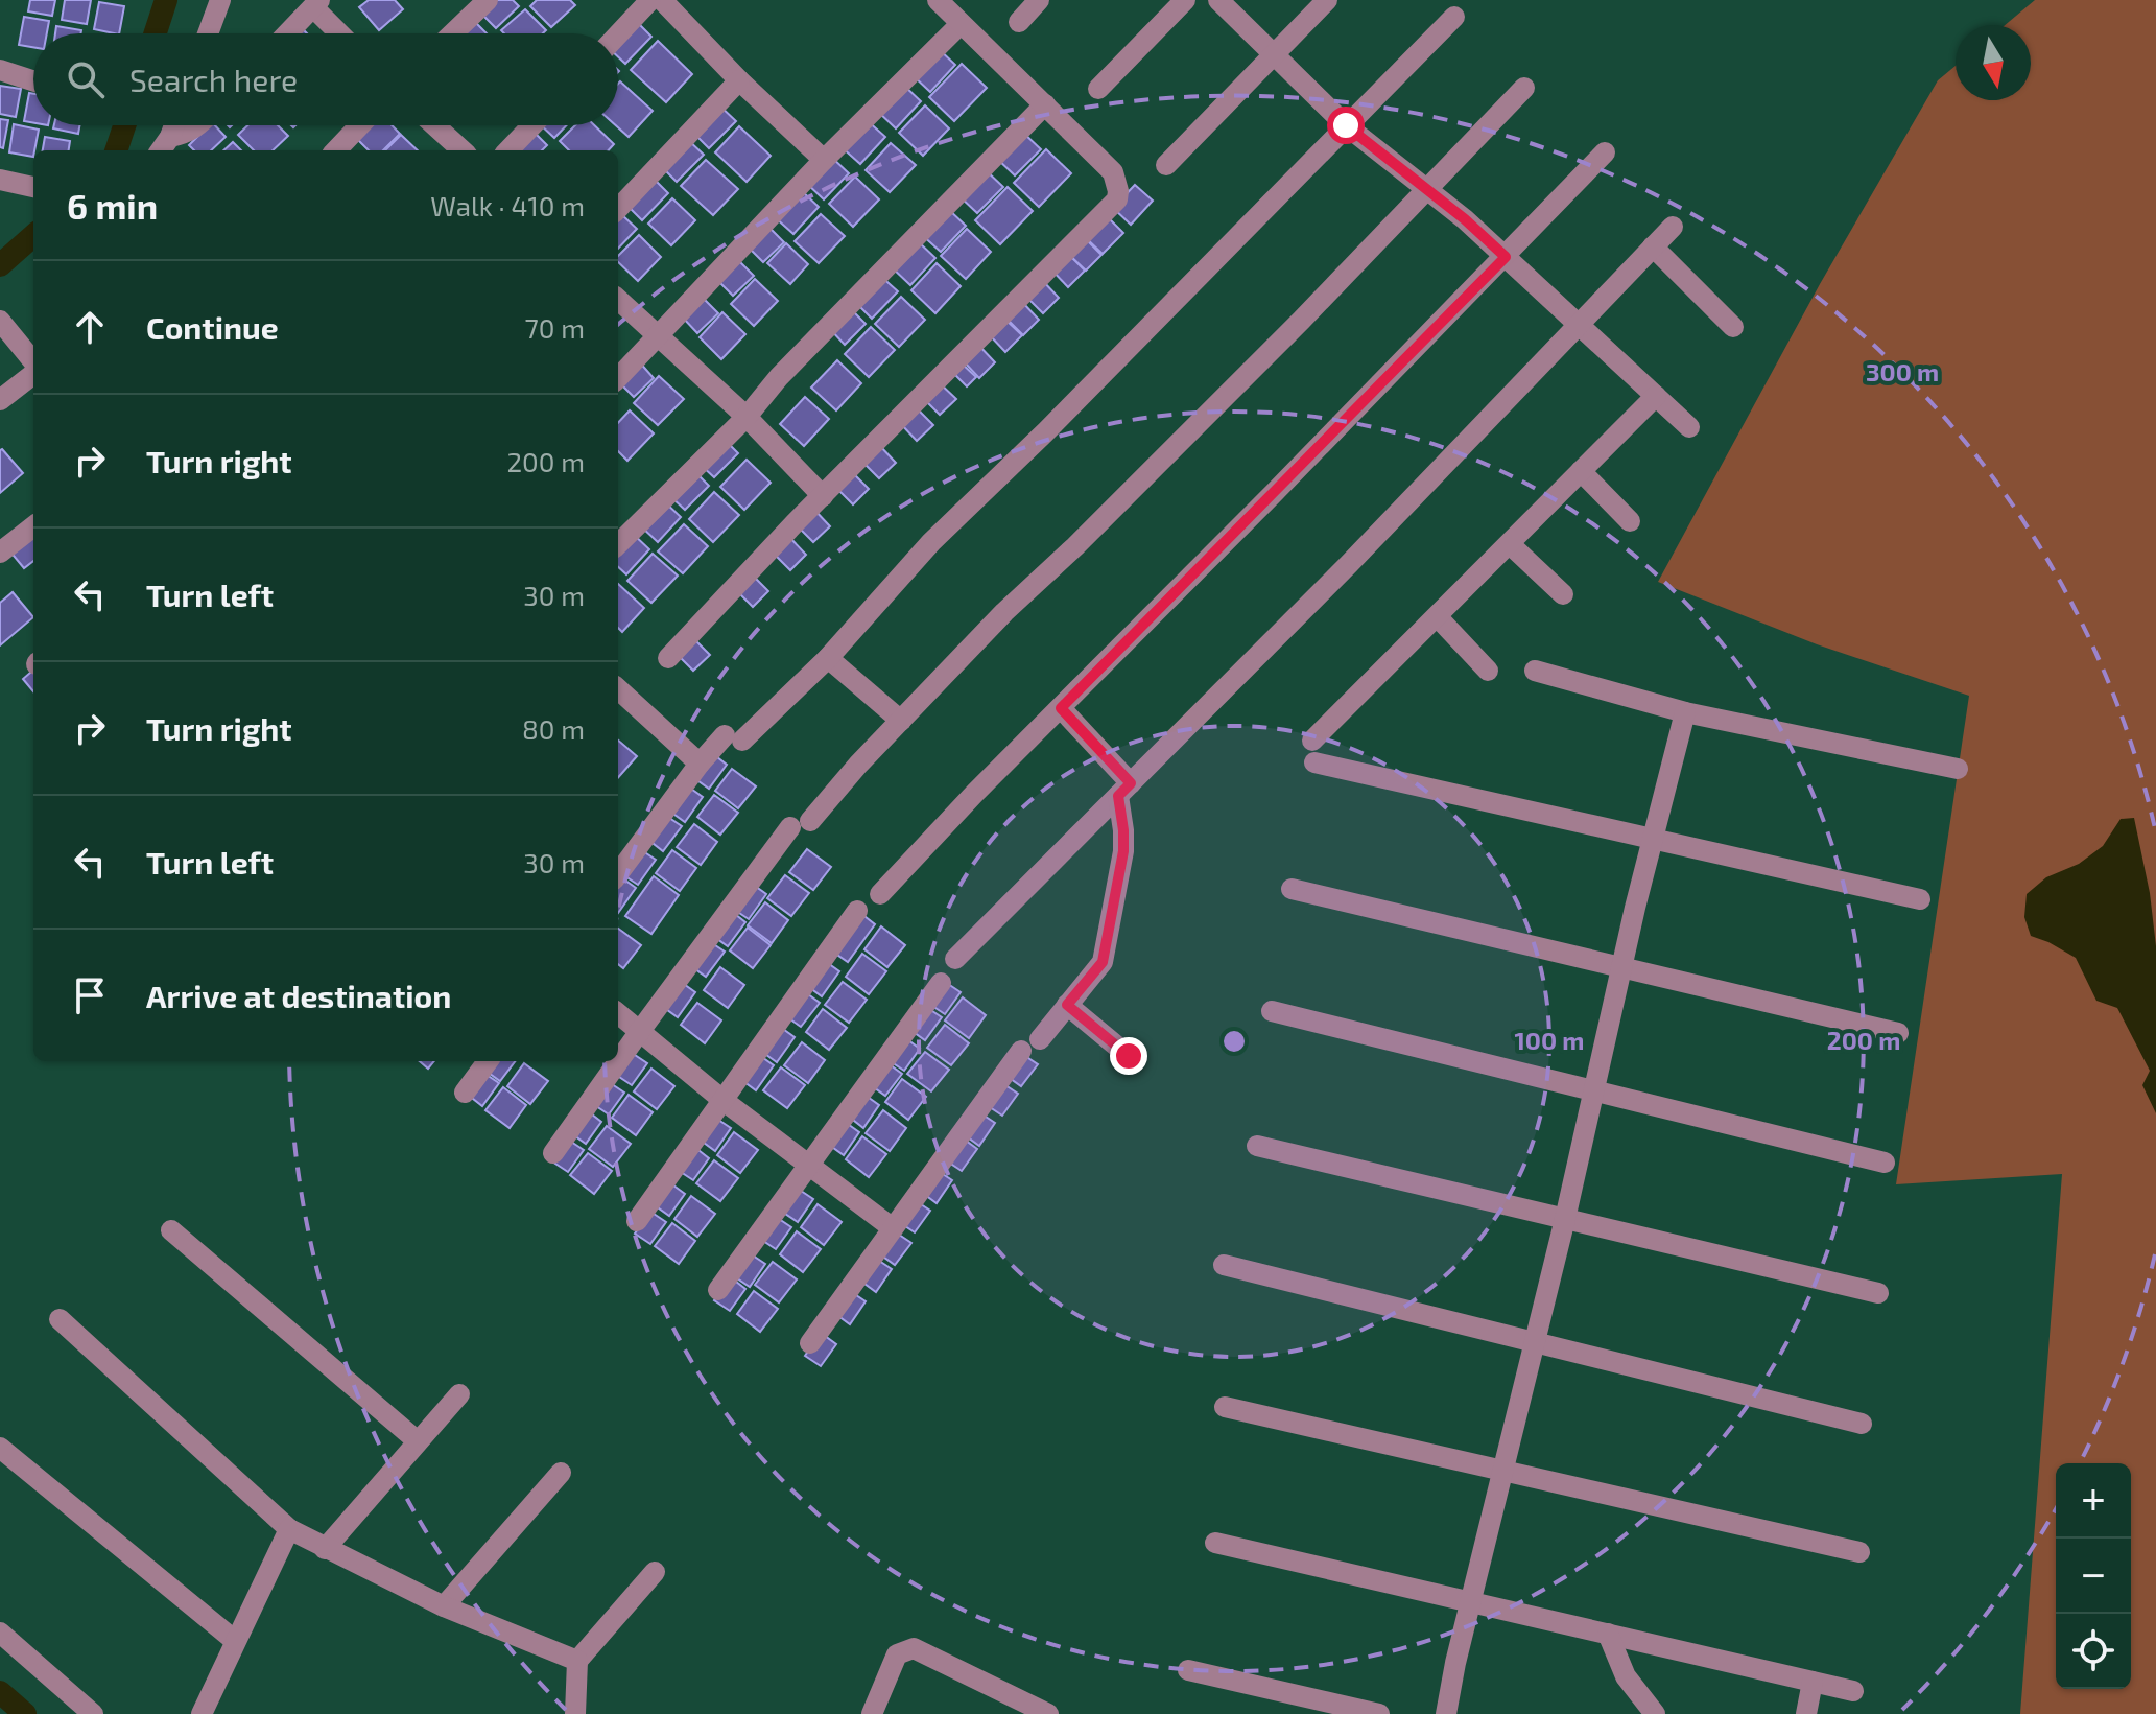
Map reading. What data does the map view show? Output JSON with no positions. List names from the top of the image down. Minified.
{"north":"bottom","page":{"search":"Search here","heading":["6 min","Walk · 410 m"],"list":[["Continue","70 m"],["Turn right","200 m"],["Turn left","30 m"],["Turn right","80 m"],["Turn left","30 m"],"Arrive at destination"],"map_buttons":["+","−"]},"rings":["300 m","100 m","200 m"]}
